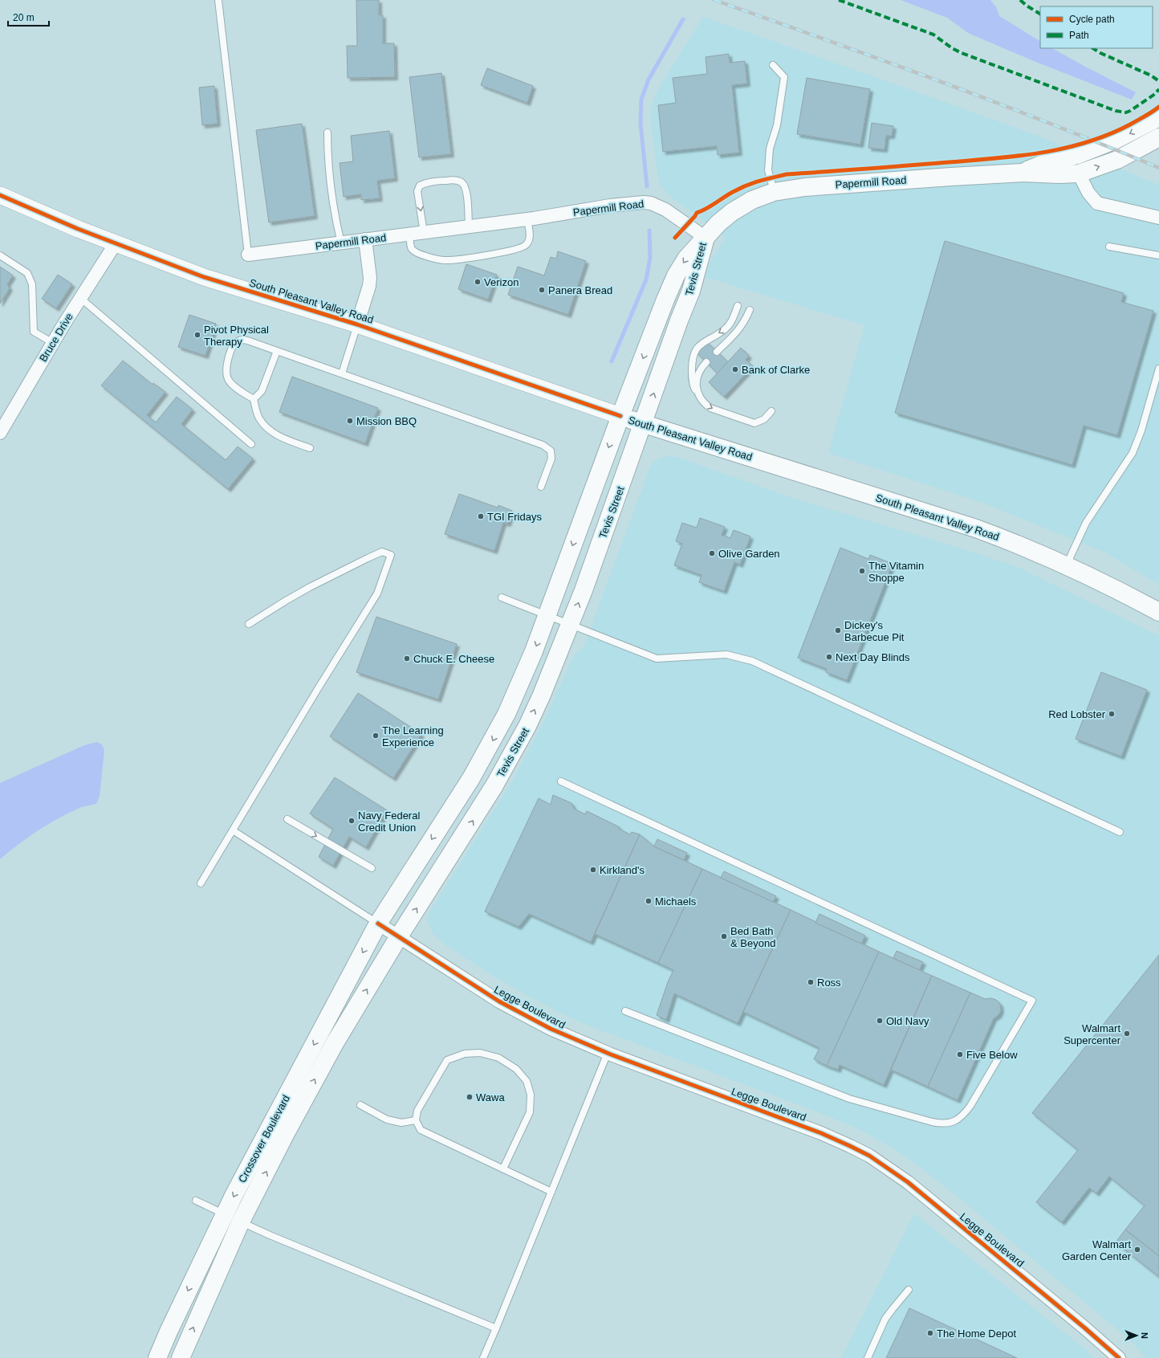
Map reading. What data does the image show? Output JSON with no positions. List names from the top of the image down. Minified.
{"streets":{"main road":["Papermill Road","Tevis Street","South Pleasant Valley Road","Crossover Boulevard"],"street":["Bruce Drive","Legge Boulevard"]},"crossings":[["Papermill Road","Tevis Street"],["Tevis Street","South Pleasant Valley Road"],["Tevis Street","Legge Boulevard"],["Tevis Street","Crossover Boulevard"],["South Pleasant Valley Road","Bruce Drive"],["Legge Boulevard","Crossover Boulevard"]],"places":["Verizon","Panera Bread","Pivot Physical Therapy","Bank of Clarke","Mission BBQ","TGI Fridays","Olive Garden","The Vitamin Shoppe","Dickey's Barbecue Pit","Next Day Blinds","Chuck E. Cheese","Red Lobster","The Learning Experience","Navy Federal Credit Union","Kirkland's","Michaels","Bed Bath & Beyond","Ross","Old Navy","Walmart Supercenter","Five Below","Wawa","Walmart Garden Center","The Home Depot"],"legend":["Cycle path","Path"],"scale_bar":"20 m","north":"right"}
